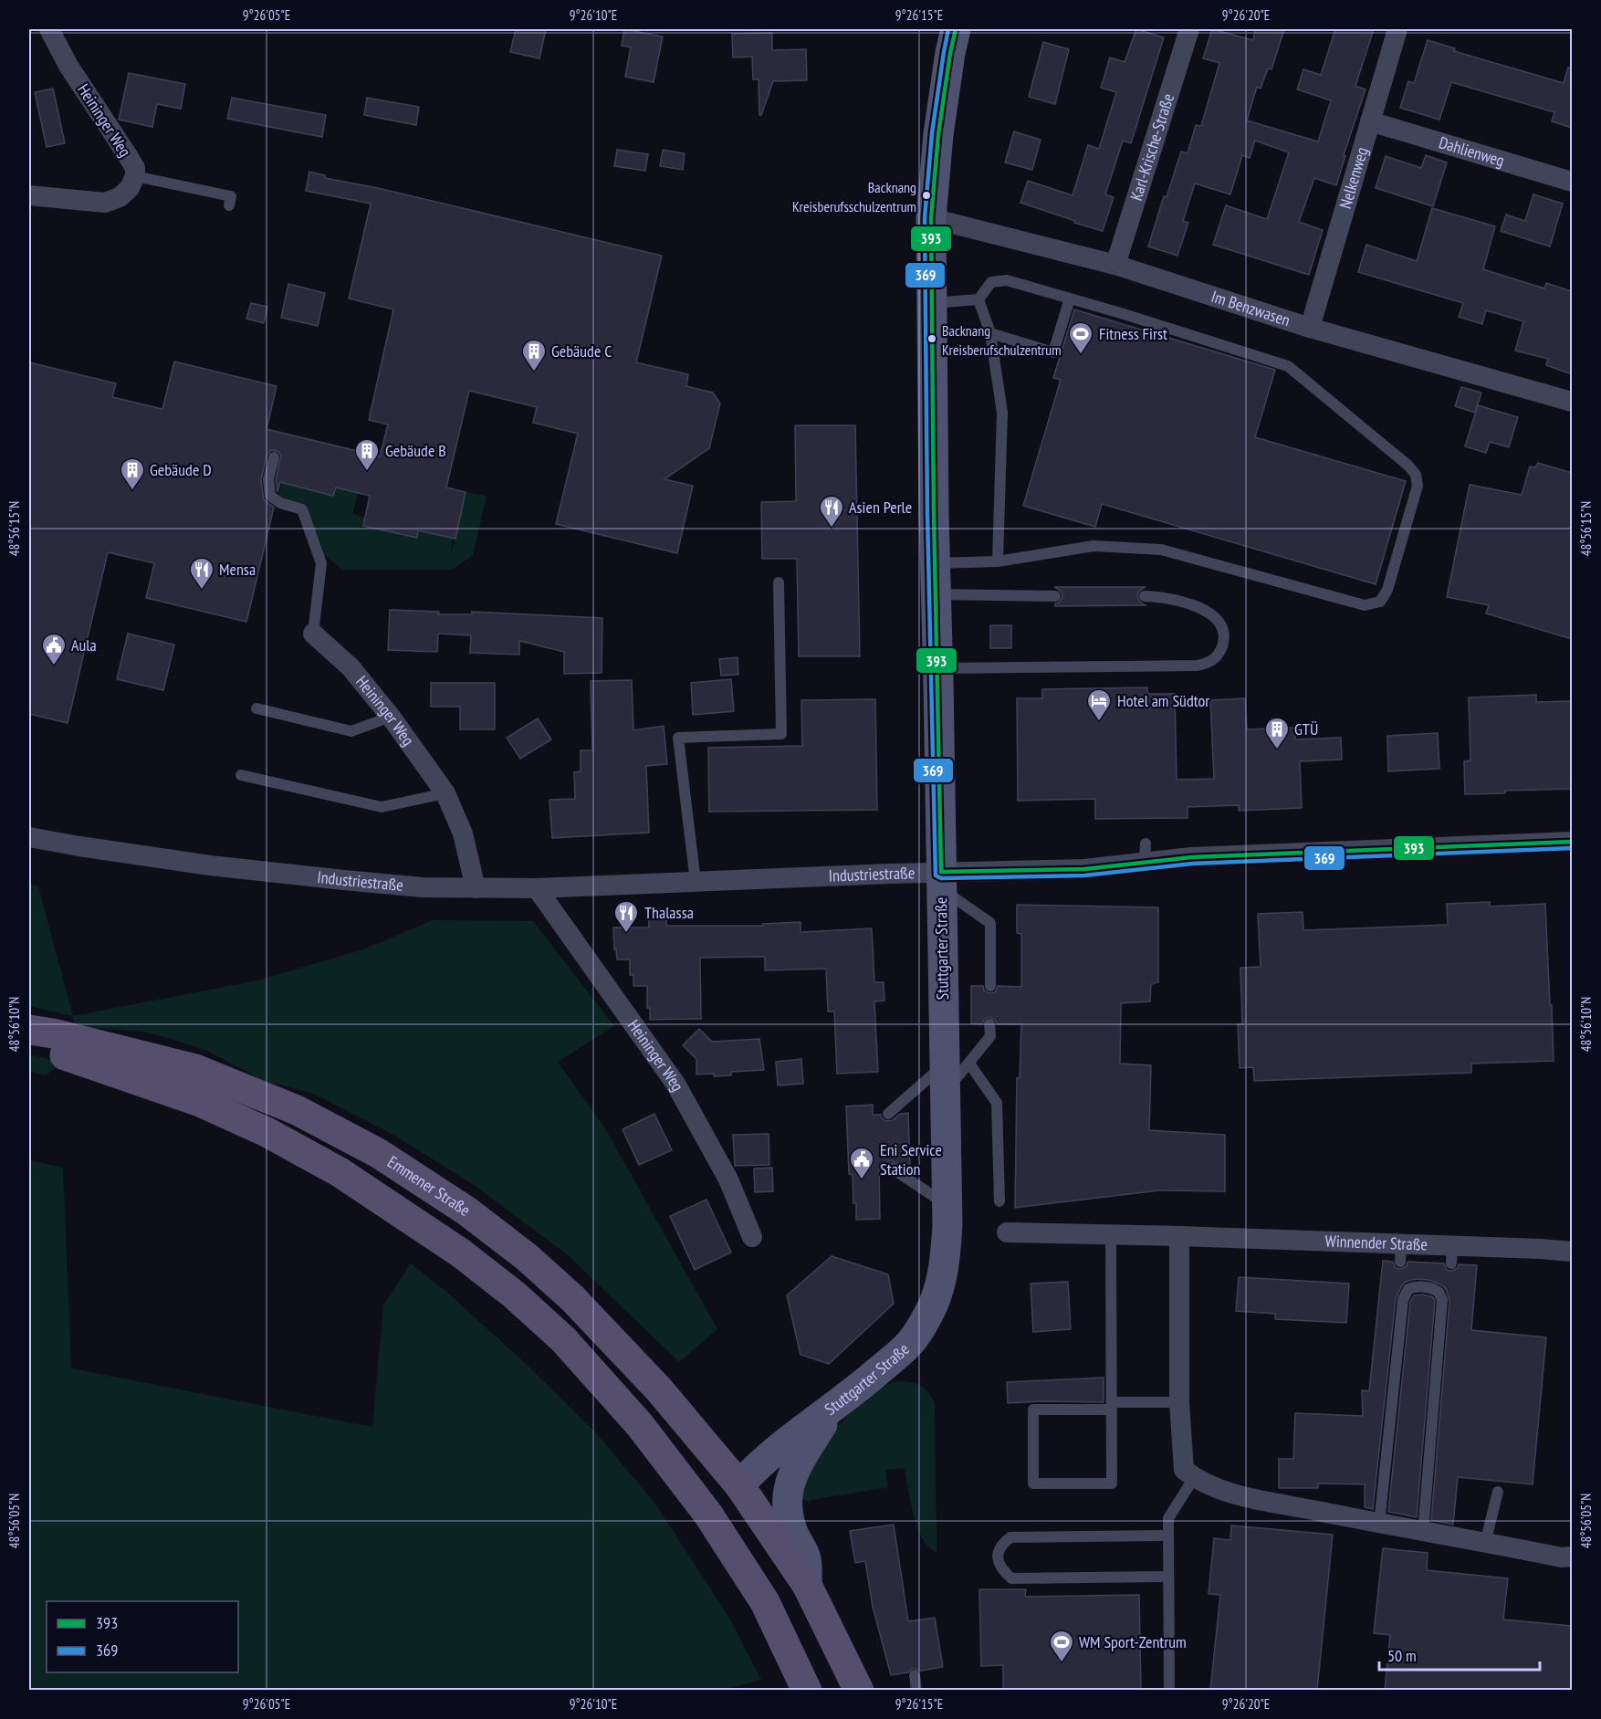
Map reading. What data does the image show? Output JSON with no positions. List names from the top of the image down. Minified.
{"streets":{"main road":["Emmener Straße"],"street":["Heininger Weg","Karl-Krische-Straße","Dahlienweg","Nelkenweg","Im Benzwasen","Industriestraße","Stuttgarter Straße","Winnender Straße"]},"crossings":[["Heininger Weg","Industriestraße"],["Karl-Krische-Straße","Im Benzwasen"],["Dahlienweg","Nelkenweg"],["Nelkenweg","Im Benzwasen"],["Im Benzwasen","Stuttgarter Straße"],["Industriestraße","Stuttgarter Straße"],["Stuttgarter Straße","Emmener Straße"]],"places":{"other":["Backnang Kreisberufsschulzentrum","Backnang Kreisberufschulzentrum"],"sports":["Fitness First","WM Sport-Zentrum"],"building":["Gebäude C","Gebäude B","Gebäude D","GTÜ"],"restaurant":["Asien Perle","Mensa","Thalassa"],"public building":["Aula","Eni Service Station"],"hotel":["Hotel am Südtor"]},"lines":["transit line 393","transit line 369"],"legend":["393","369"],"scale_bar":"50 m","coordinates":["9°26'05\"E","9°26'10\"E","9°26'15\"E","9°26'20\"E","48°56'15\"N","48°56'10\"N","48°56'05\"N"]}
